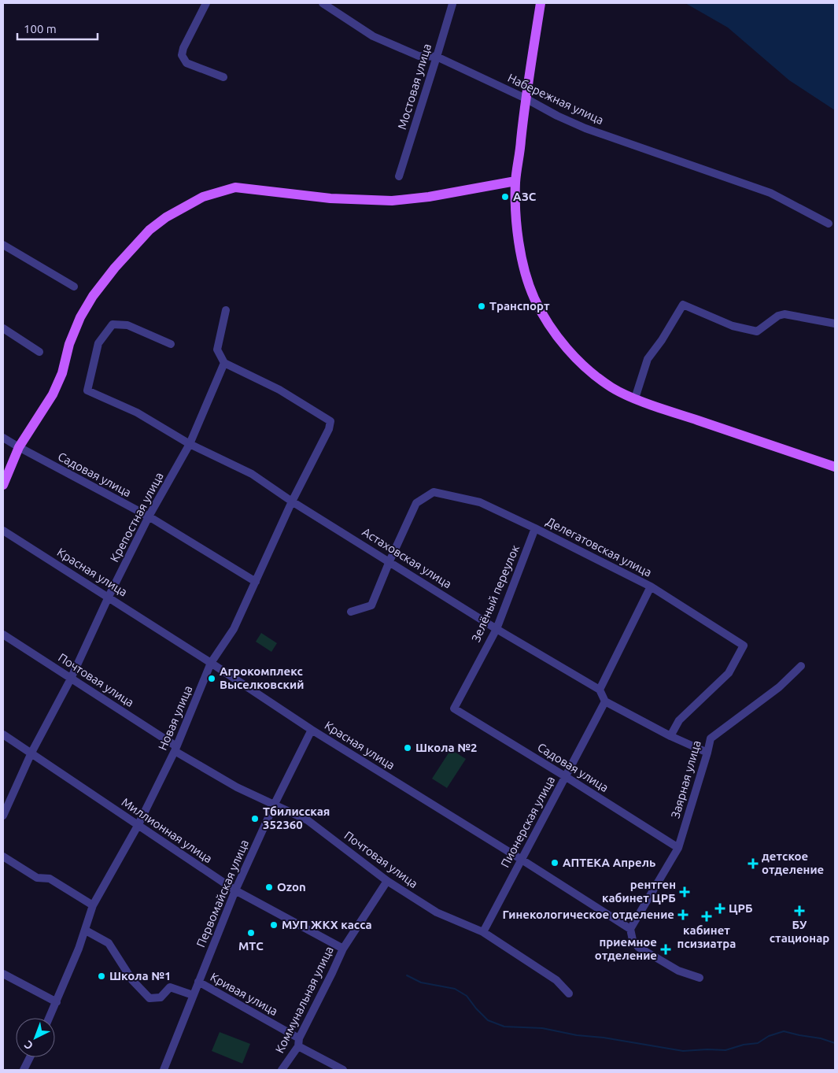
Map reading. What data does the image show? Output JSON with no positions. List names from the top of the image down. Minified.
{"streets":{"street":["Мостовая улица","Набережная улица","Садовая улица","Крепостная улица","Делегатовская улица","Астаховская улица","Красная улица","Зелёный переулок","Почтовая улица","Новая улица","Заярная улица","Пионерская улица","Миллионная улица","Первомайская улица","Кривая улица","Коммунальная улица"]},"crossings":[["Мостовая улица","Набережная улица"],["Садовая улица","Крепостная улица"],["Садовая улица","Зелёный переулок"],["Садовая улица","Новая улица"],["Садовая улица","Заярная улица"],["Садовая улица","Пионерская улица"],["Крепостная улица","Астаховская улица"],["Крепостная улица","Красная улица"],["Крепостная улица","Почтовая улица"],["Крепостная улица","Новая улица"],["Крепостная улица","Миллионная улица"],["Делегатовская улица","Астаховская улица"],["Делегатовская улица","Зелёный переулок"],["Астаховская улица","Зелёный переулок"],["Астаховская улица","Новая улица"],["Красная улица","Новая улица"],["Красная улица","Заярная улица"],["Красная улица","Пионерская улица"],["Красная улица","Первомайская улица"],["Почтовая улица","Новая улица"],["Почтовая улица","Пионерская улица"],["Почтовая улица","Первомайская улица"],["Почтовая улица","Коммунальная улица"],["Новая улица","Миллионная улица"],["Миллионная улица","Первомайская улица"],["Миллионная улица","Коммунальная улица"],["Первомайская улица","Кривая улица"],["Кривая улица","Коммунальная улица"]],"places":{"other":["АЗС","Транспорт","Агрокомплекс Выселковский","Школа №2","Тбилисская 352360","АПТЕКА Апрель","Ozon","МУП ЖКХ касса","МТС","Школа №1"],"health":["детское отделение","рентген кабинет ЦРБ","ЦРБ","БУ стационар","Гинекологическое отделение","кабинет псизиатра","приемное отделение"]},"scale_bar":"100 m","north":"bottom left"}
